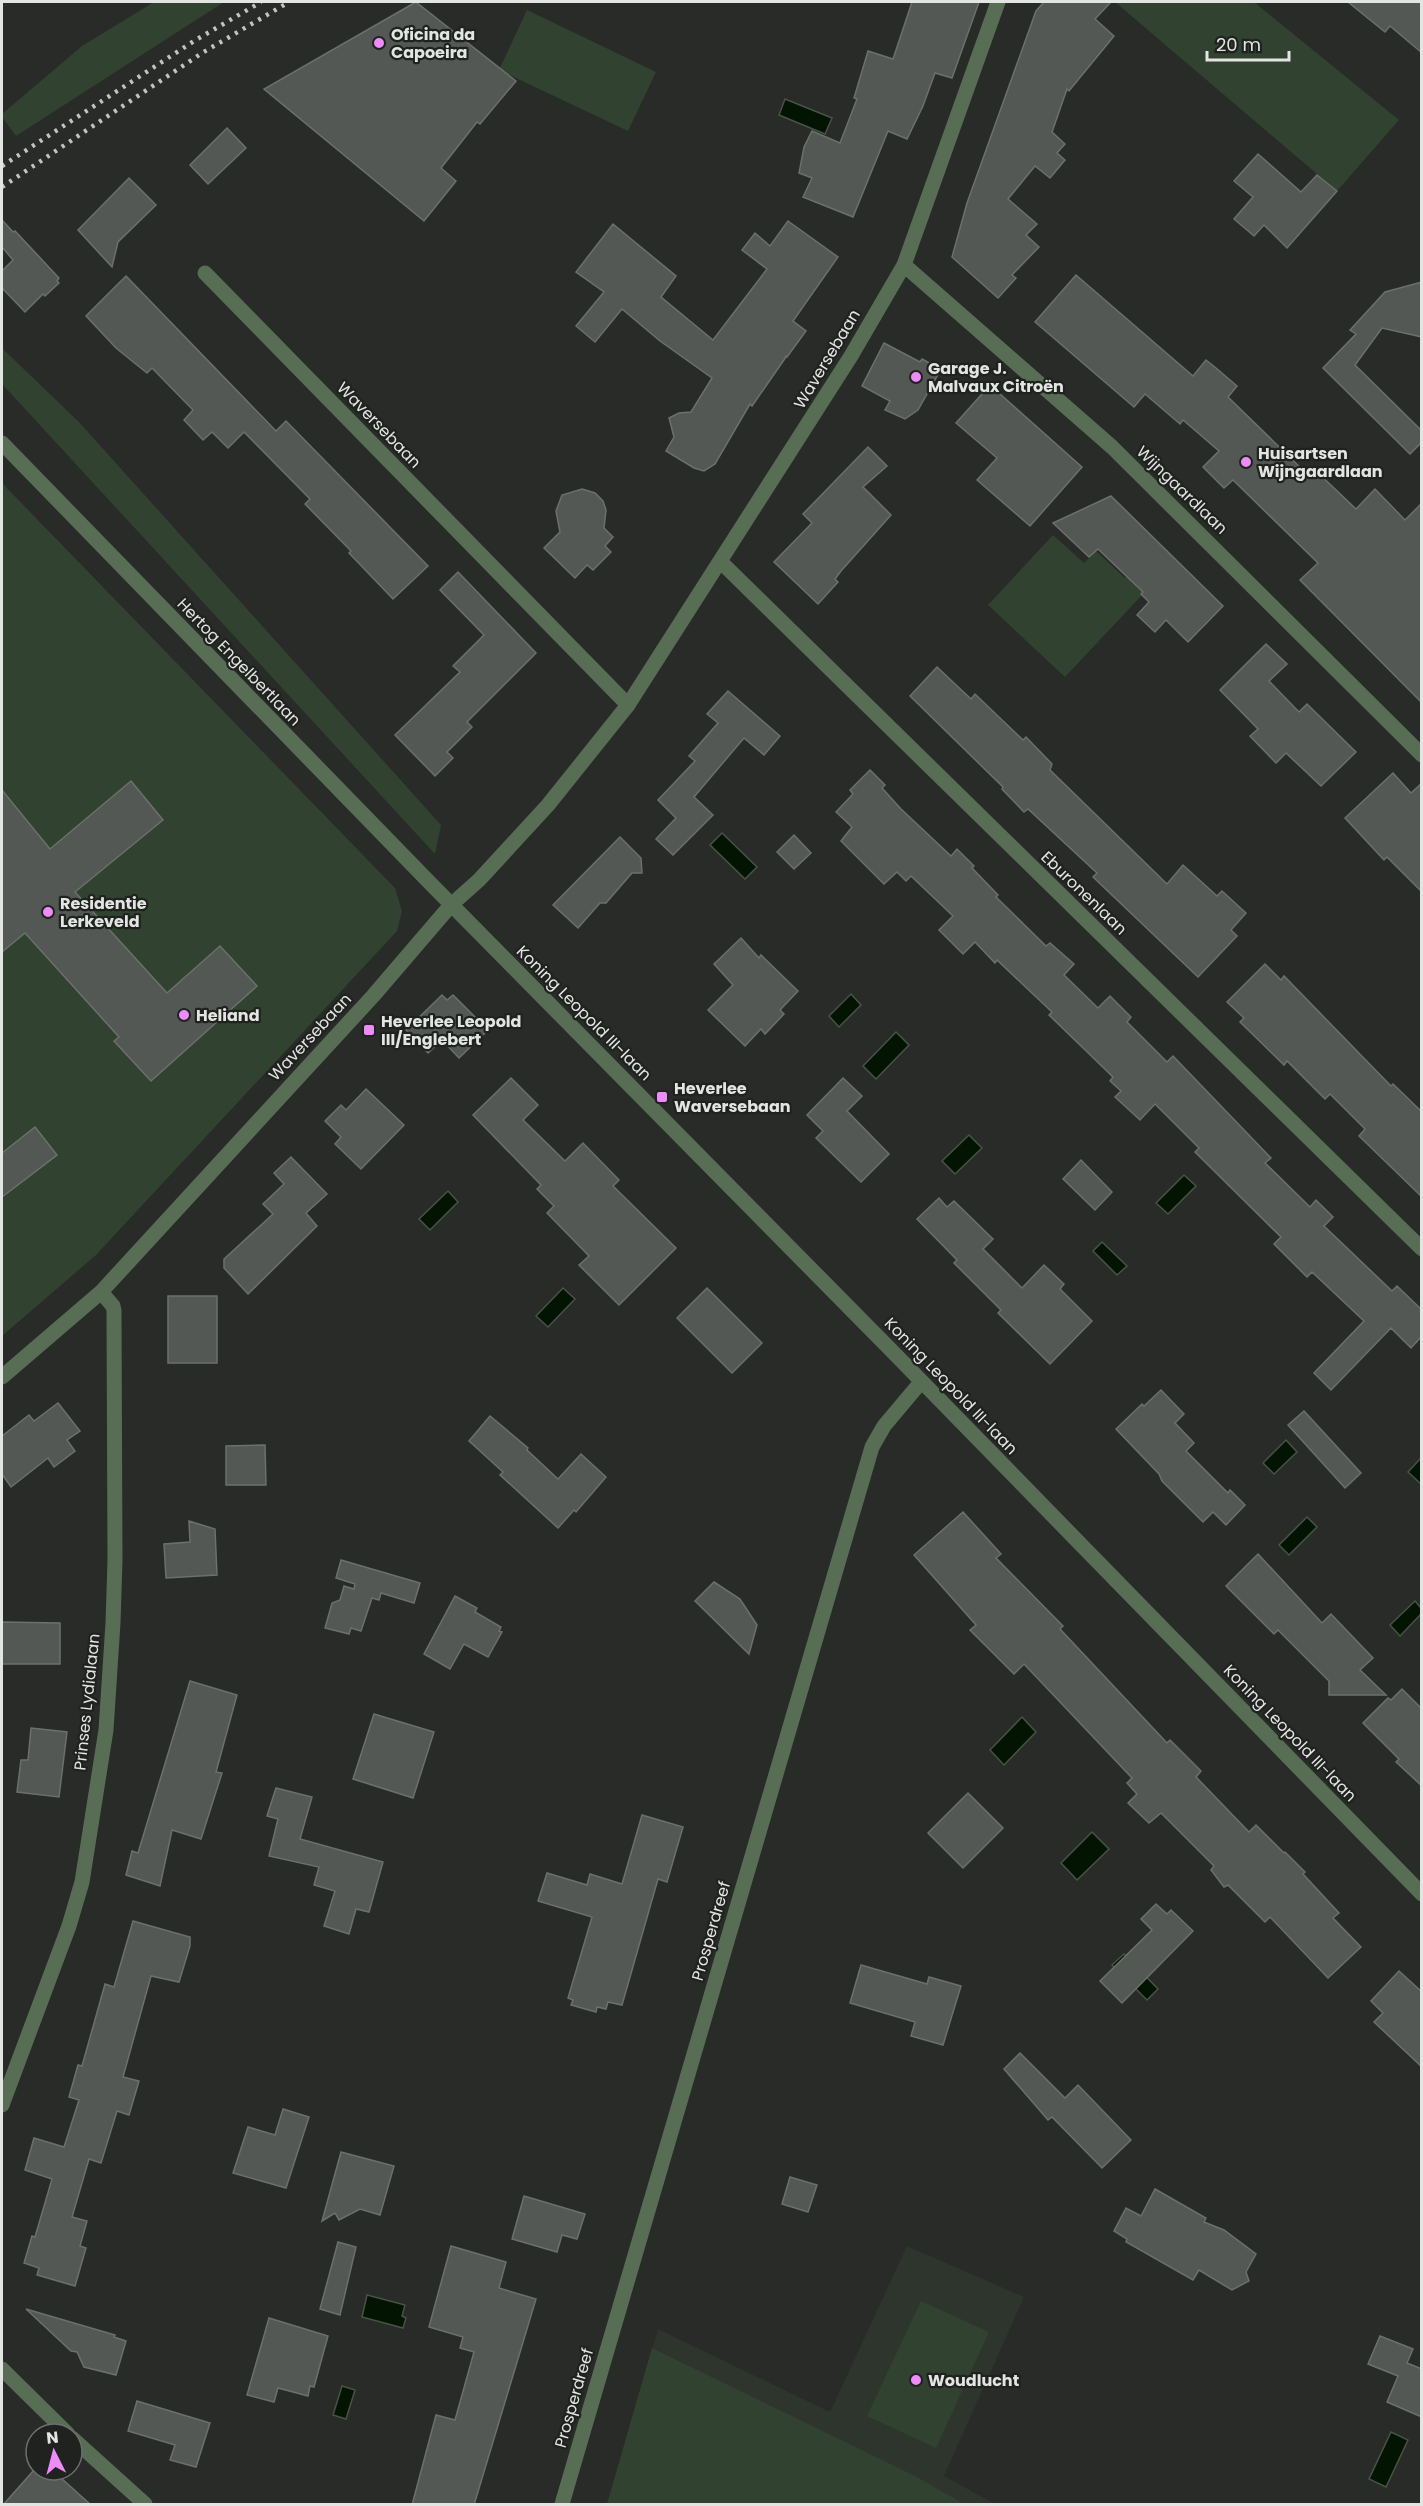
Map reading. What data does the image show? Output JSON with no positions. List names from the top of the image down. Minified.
{"streets":{"street":["Waversebaan","Wijngaardlaan","Hertog Engelbertlaan","Eburonenlaan","Koning Leopold III-laan","Prinses Lydialaan","Prosperdreef"]},"crossings":[["Waversebaan","Wijngaardlaan"],["Waversebaan","Hertog Engelbertlaan"],["Waversebaan","Eburonenlaan"],["Waversebaan","Koning Leopold III-laan"],["Waversebaan","Prinses Lydialaan"],["Hertog Engelbertlaan","Koning Leopold III-laan"],["Koning Leopold III-laan","Prosperdreef"]],"places":{"other":["Oficina da Capoeira","Garage J. Malvaux Citroën","Huisartsen Wijngaardlaan","Residentie Lerkeveld","Heliand","Woudlucht"],"transit":["Heverlee Leopold III/Englebert","Heverlee Waversebaan"]},"scale_bar":"20 m","north":"top"}
